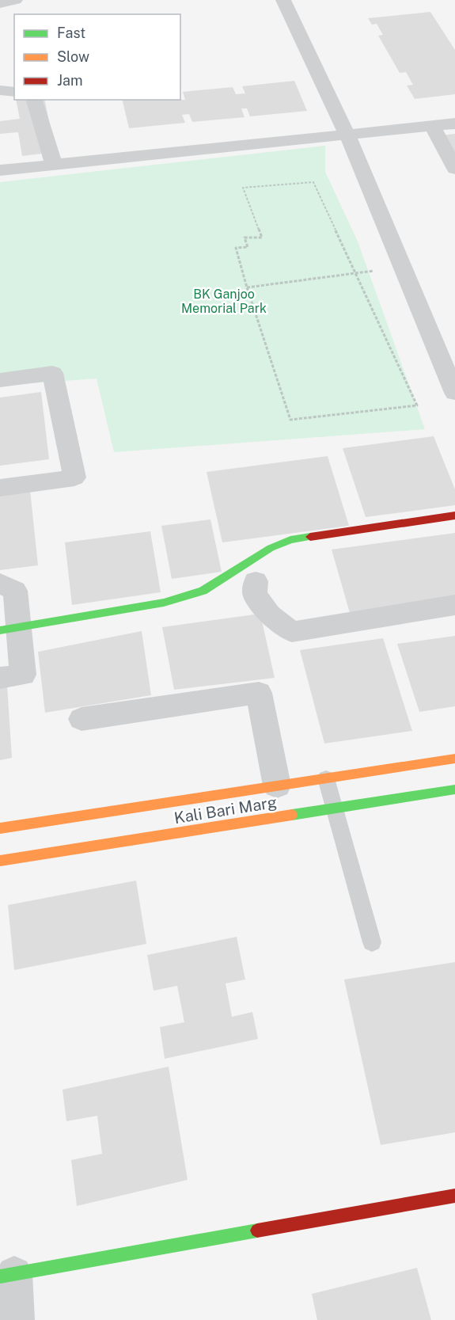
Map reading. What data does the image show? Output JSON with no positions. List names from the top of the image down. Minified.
{"streets":{"street":["Kali Bari Marg"]},"parks":["BK Ganjoo Memorial Park"],"legend":["Fast","Slow","Jam"]}
